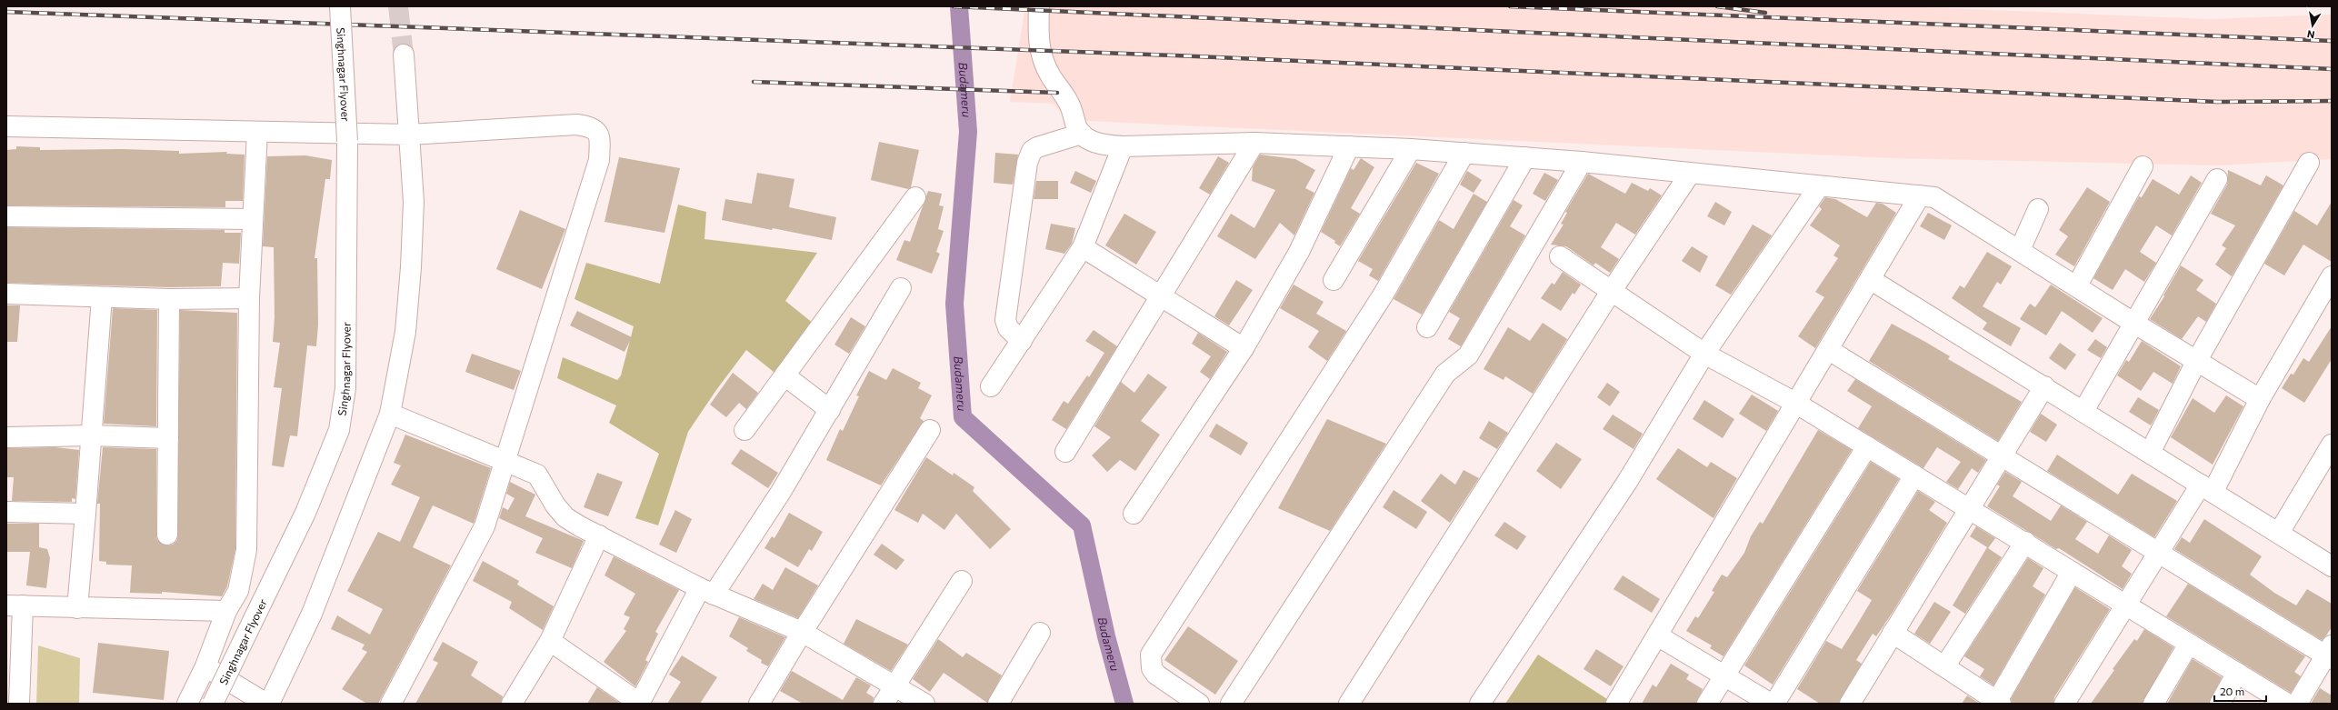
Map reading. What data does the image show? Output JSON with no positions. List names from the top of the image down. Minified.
{"streets":{"street":["Singhnagar Flyover"]},"water":["Budameru"],"scale_bar":"20 m","north":"bottom"}
